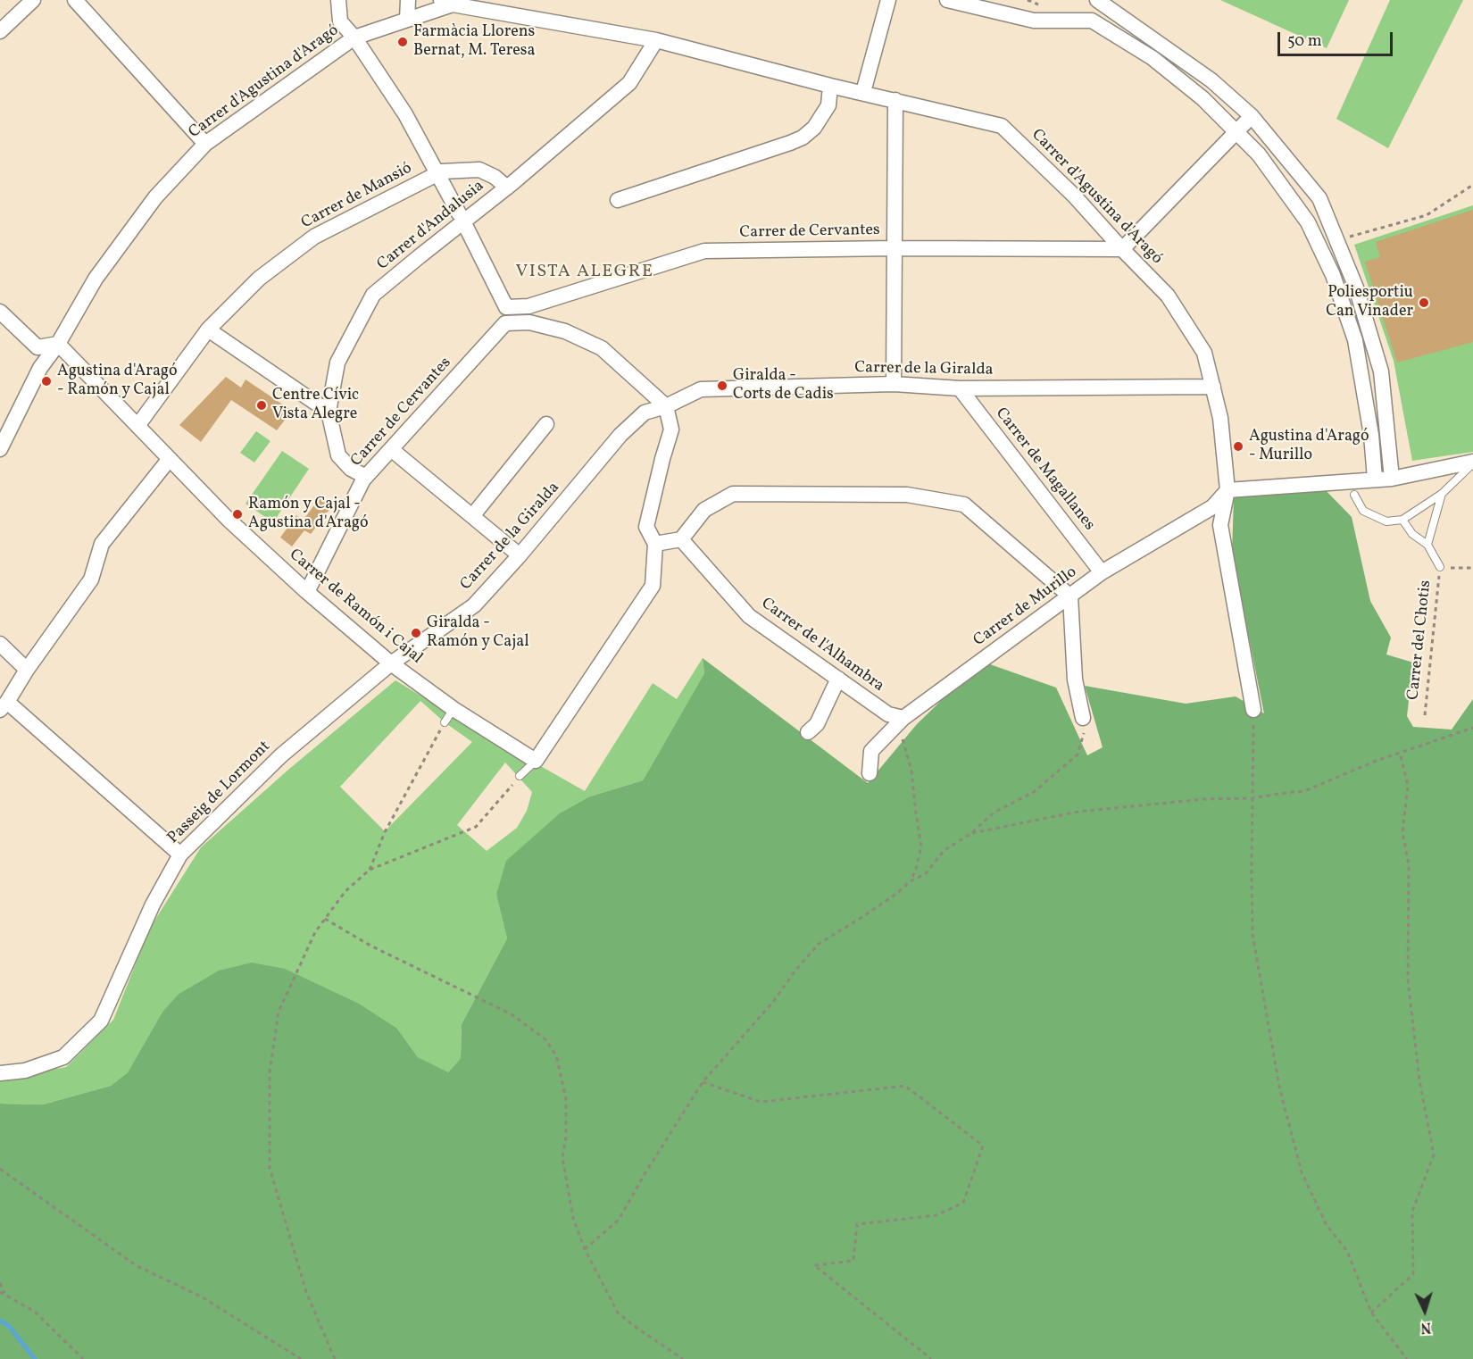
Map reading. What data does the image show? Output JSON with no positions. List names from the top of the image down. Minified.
{"streets":{"street":["Carrer d'Agustina d'Aragó","Carrer de Mansió","Carrer d'Andalusia","Carrer de Cervantes","Carrer de la Giralda","Carrer de Magallanes","Carrer de Ramón i Cajal","Carrer de Murillo","Carrer de l'Alhambra","Passeig de Lormont"],"path":["Carrer del Chotis"]},"crossings":[["Carrer d'Agustina d'Aragó","Carrer d'Andalusia"],["Carrer d'Agustina d'Aragó","Carrer de Cervantes"],["Carrer d'Agustina d'Aragó","Carrer de la Giralda"],["Carrer d'Agustina d'Aragó","Carrer de Ramón i Cajal"],["Carrer d'Agustina d'Aragó","Carrer de Murillo"],["Carrer de Mansió","Carrer d'Andalusia"],["Carrer de Mansió","Carrer de Ramón i Cajal"],["Carrer d'Andalusia","Carrer de Cervantes"],["Carrer de Cervantes","Carrer de la Giralda"],["Carrer de Cervantes","Carrer de Ramón i Cajal"],["Carrer de la Giralda","Carrer de Magallanes"],["Carrer de la Giralda","Carrer de Ramón i Cajal"],["Carrer de la Giralda","Passeig de Lormont"],["Carrer de Magallanes","Carrer de Murillo"],["Carrer de Ramón i Cajal","Passeig de Lormont"],["Carrer de Murillo","Carrer de l'Alhambra"]],"districts":["VISTA ALEGRE"],"places":["Farmàcia Llorens Bernat, M. Teresa","Poliesportiu Can Vinader","Agustina d'Aragó - Ramón y Cajal","Giralda - Corts de Cadis","Centre Cívic Vista Alegre","Agustina d'Aragó - Murillo","Ramón y Cajal - Agustina d'Aragó","Giralda - Ramón y Cajal"],"scale_bar":"50 m","north":"bottom"}
